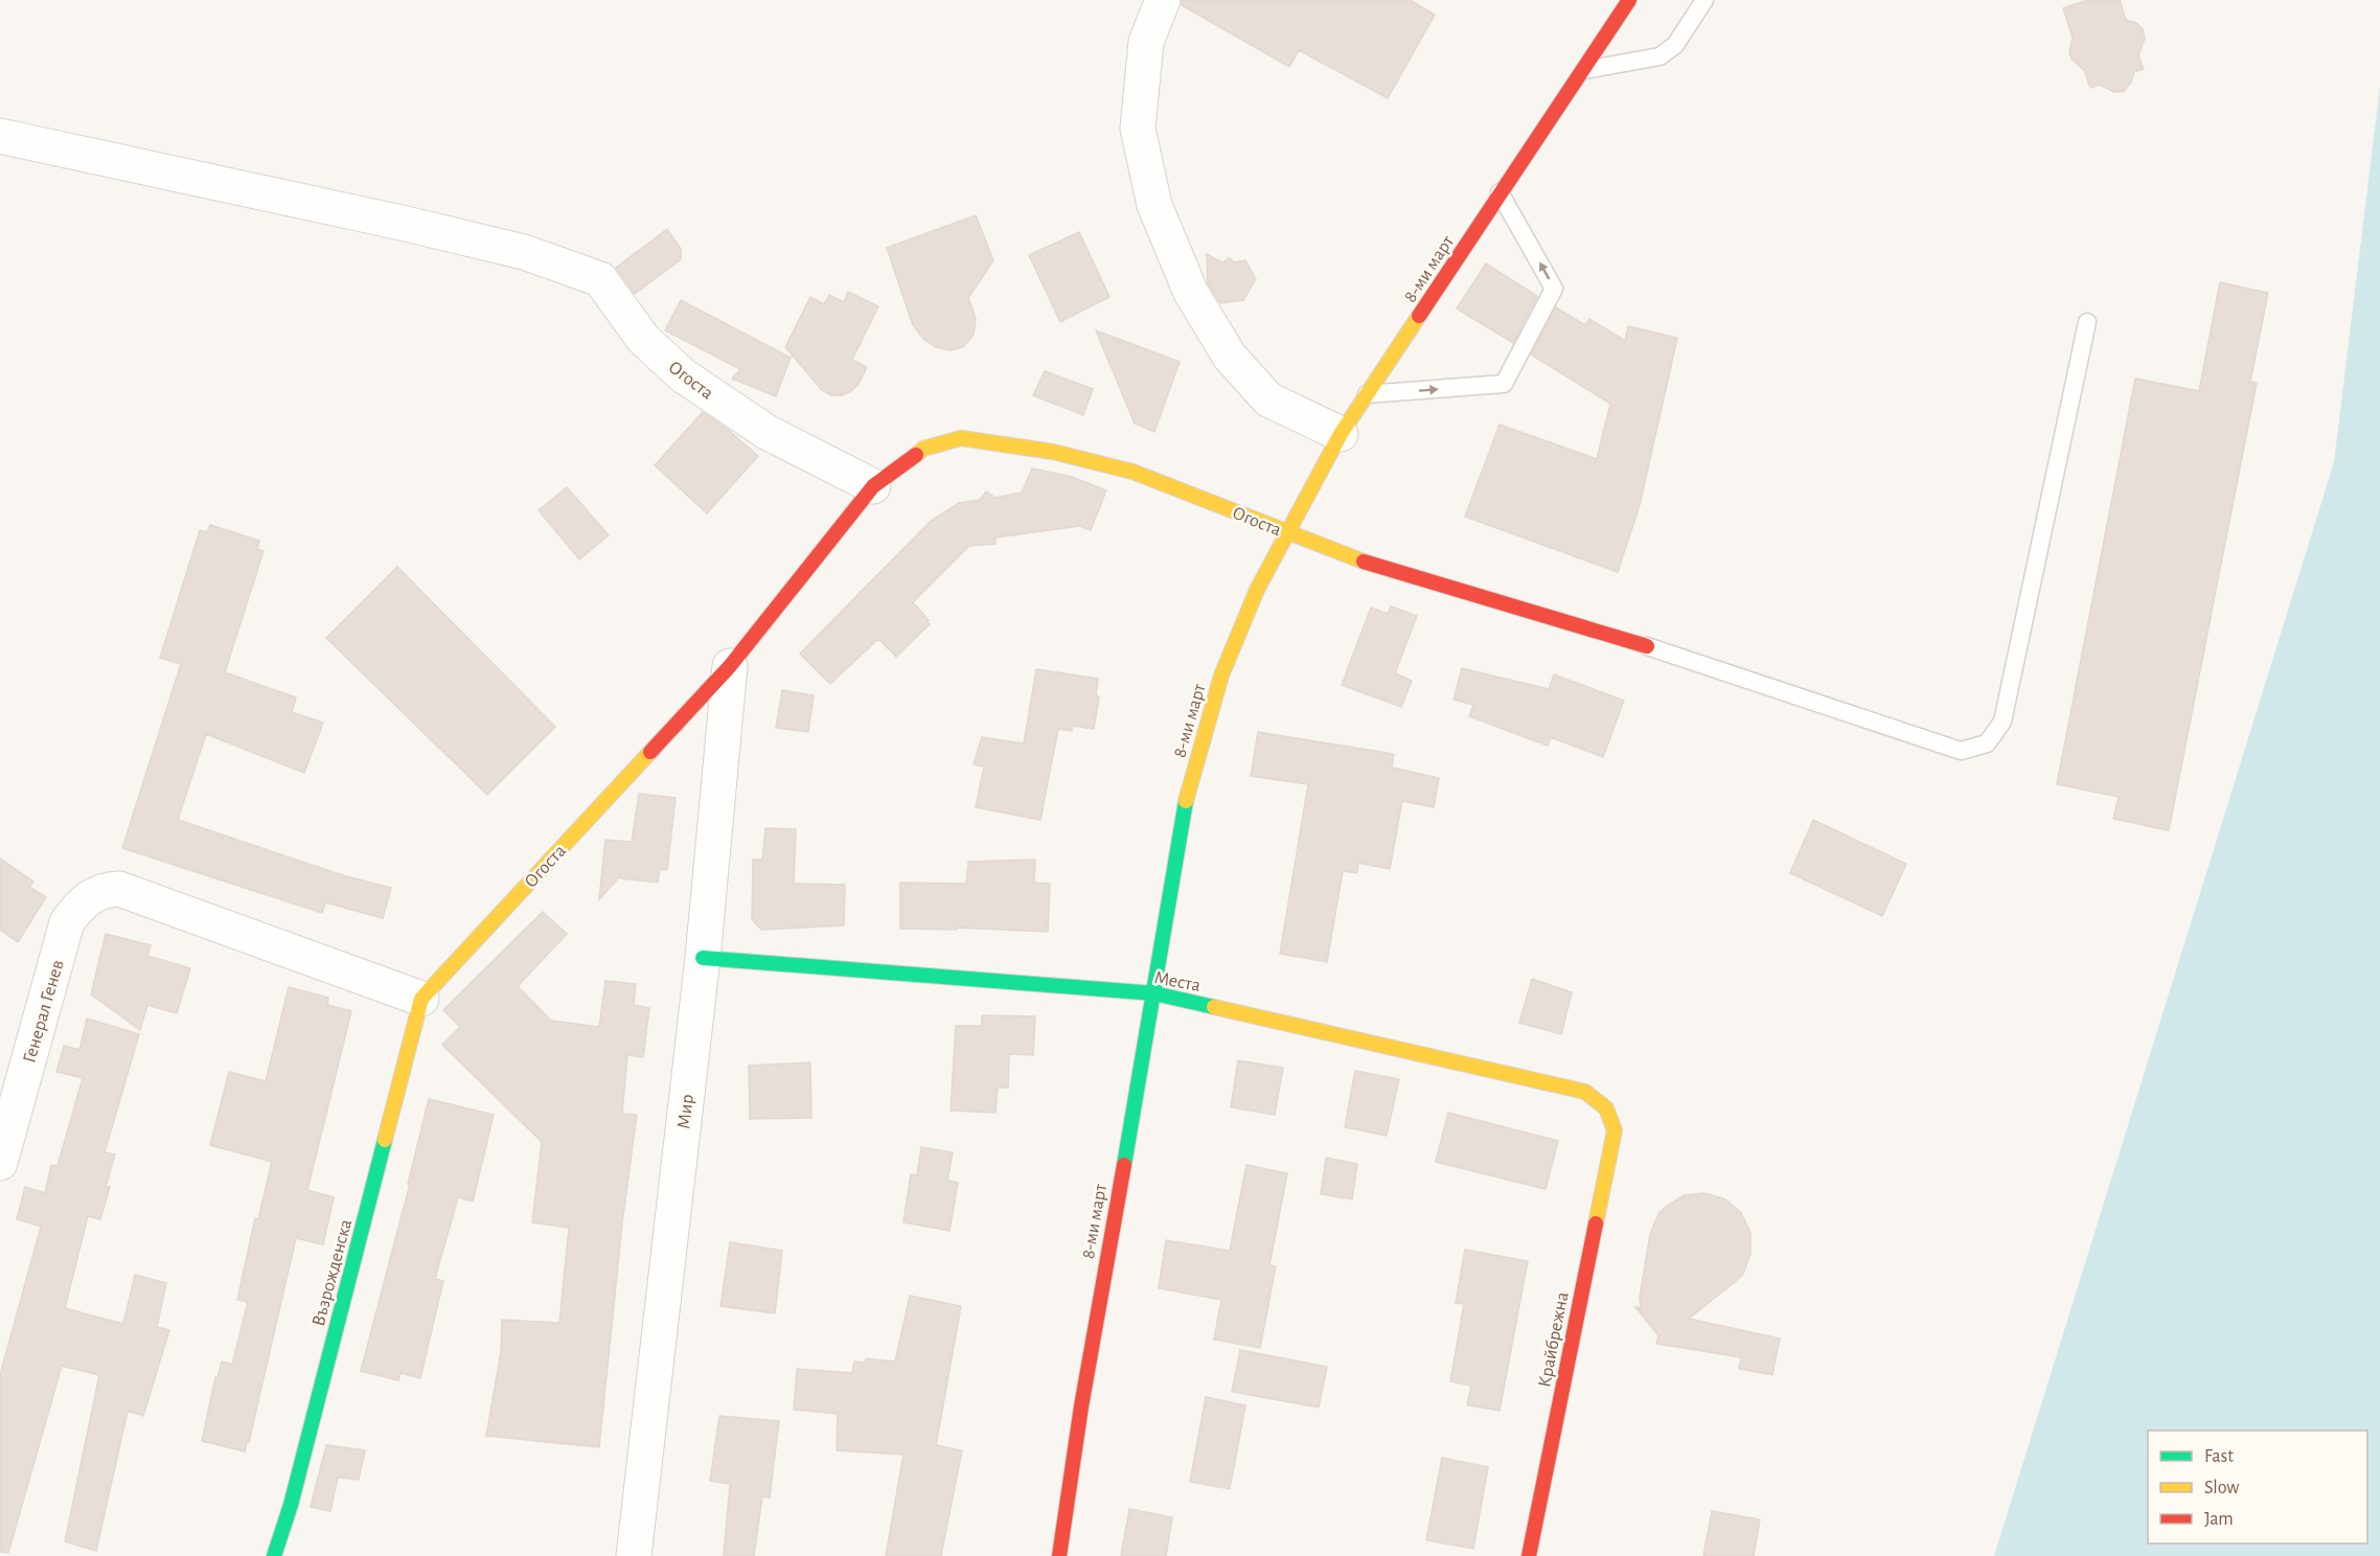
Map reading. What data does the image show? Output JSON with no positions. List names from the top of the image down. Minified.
{"streets":{"street":["8-ми март","Огоста","Места","Генерал Генев","Мир","Възрожденска","Крайбрежна"]},"crossings":[["8-ми март","Огоста"],["8-ми март","Места"],["Огоста","Генерал Генев"],["Огоста","Мир"],["Огоста","Възрожденска"],["Места","Мир"],["Места","Крайбрежна"],["Генерал Генев","Възрожденска"]],"legend":["Fast","Slow","Jam"]}
